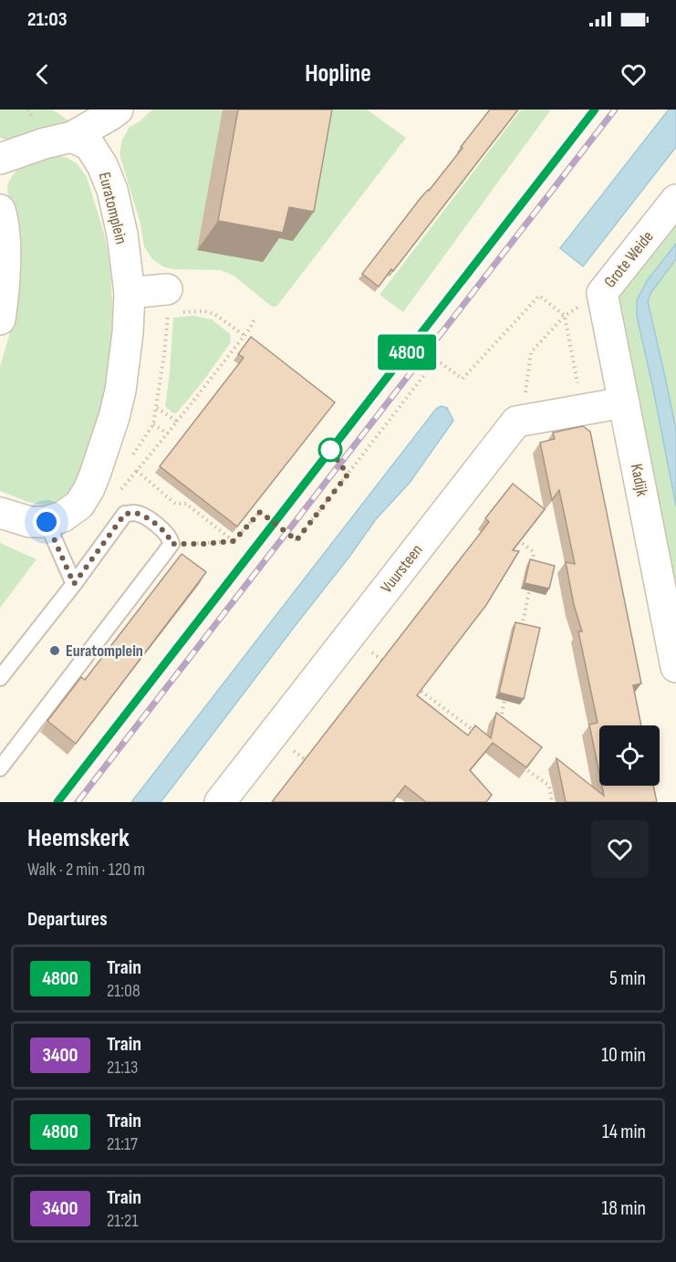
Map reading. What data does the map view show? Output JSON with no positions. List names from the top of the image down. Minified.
{"streets":{"street":["Euratomplein","Grote Weide","Kadijk","Vuursteen"]},"crossings":[["Grote Weide","Kadijk"]],"places":["Euratomplein"],"page":{"status":"21:03","header":"Hopline","on_map":"4800","heading":[["Heemskerk","Walk · 2 min · 120 m"],"Departures"],"list":[{"mark":"4800","name":"Train","note":"21:08","value":"5 min"},{"mark":"3400","name":"Train","note":"21:13","value":"10 min"},{"mark":"4800","name":"Train","note":"21:17","value":"14 min"},{"mark":"3400","name":"Train","note":"21:21","value":"18 min"}]}}
